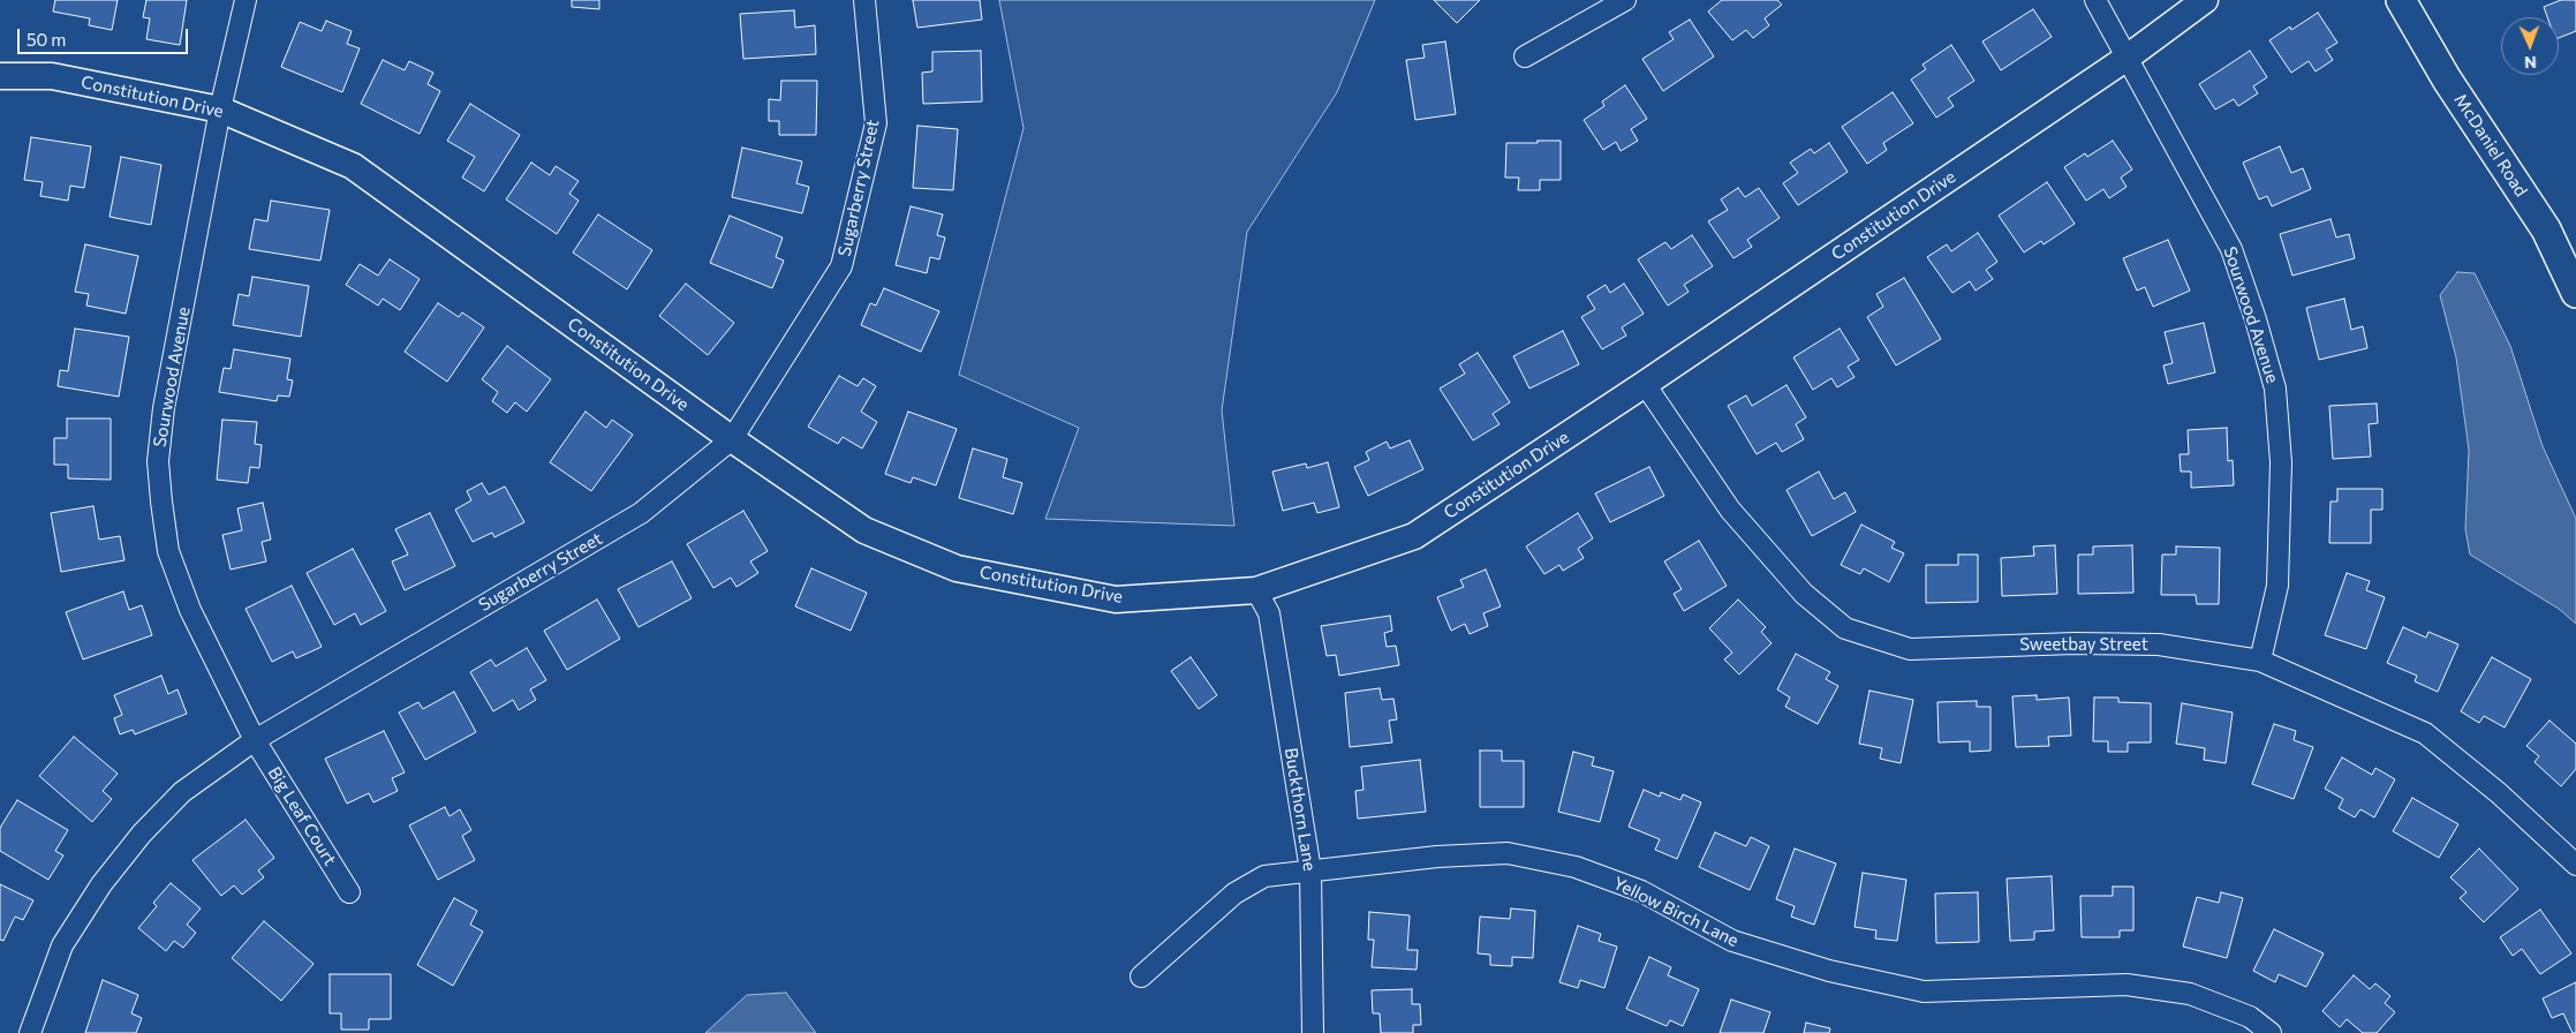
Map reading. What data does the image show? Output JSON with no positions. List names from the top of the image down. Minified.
{"streets":{"main road":["McDaniel Road"],"street":["Constitution Drive","Sugarberry Street","Sourwood Avenue","Sweetbay Street","Buckthorn Lane","Big Leaf Court","Yellow Birch Lane"]},"crossings":[["Constitution Drive","Sugarberry Street"],["Constitution Drive","Sourwood Avenue"],["Constitution Drive","Sweetbay Street"],["Constitution Drive","Buckthorn Lane"],["Sugarberry Street","Sourwood Avenue"],["Sugarberry Street","Big Leaf Court"],["Sourwood Avenue","Sweetbay Street"],["Sourwood Avenue","Big Leaf Court"],["Buckthorn Lane","Yellow Birch Lane"]],"scale_bar":"50 m","north":"bottom"}
